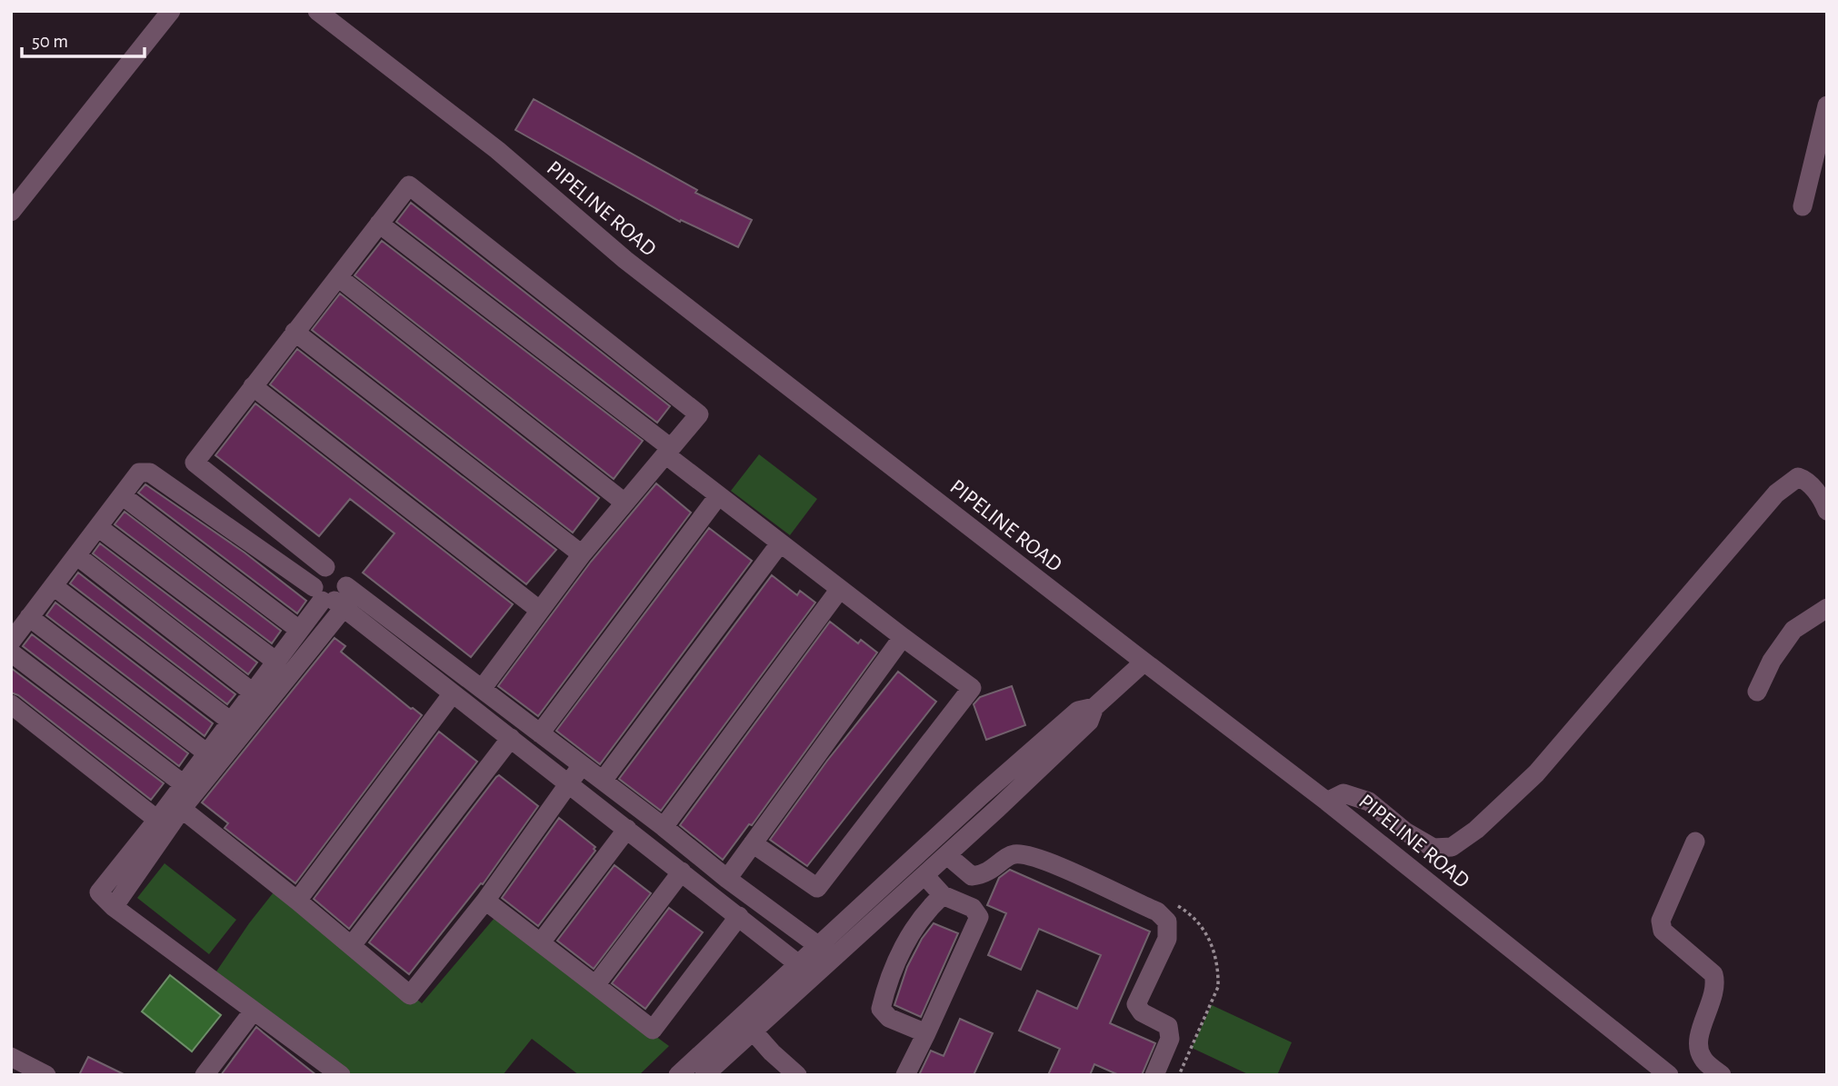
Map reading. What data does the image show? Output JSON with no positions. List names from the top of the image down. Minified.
{"streets":{"street":["PIPELINE ROAD"]},"scale_bar":"50 m"}
